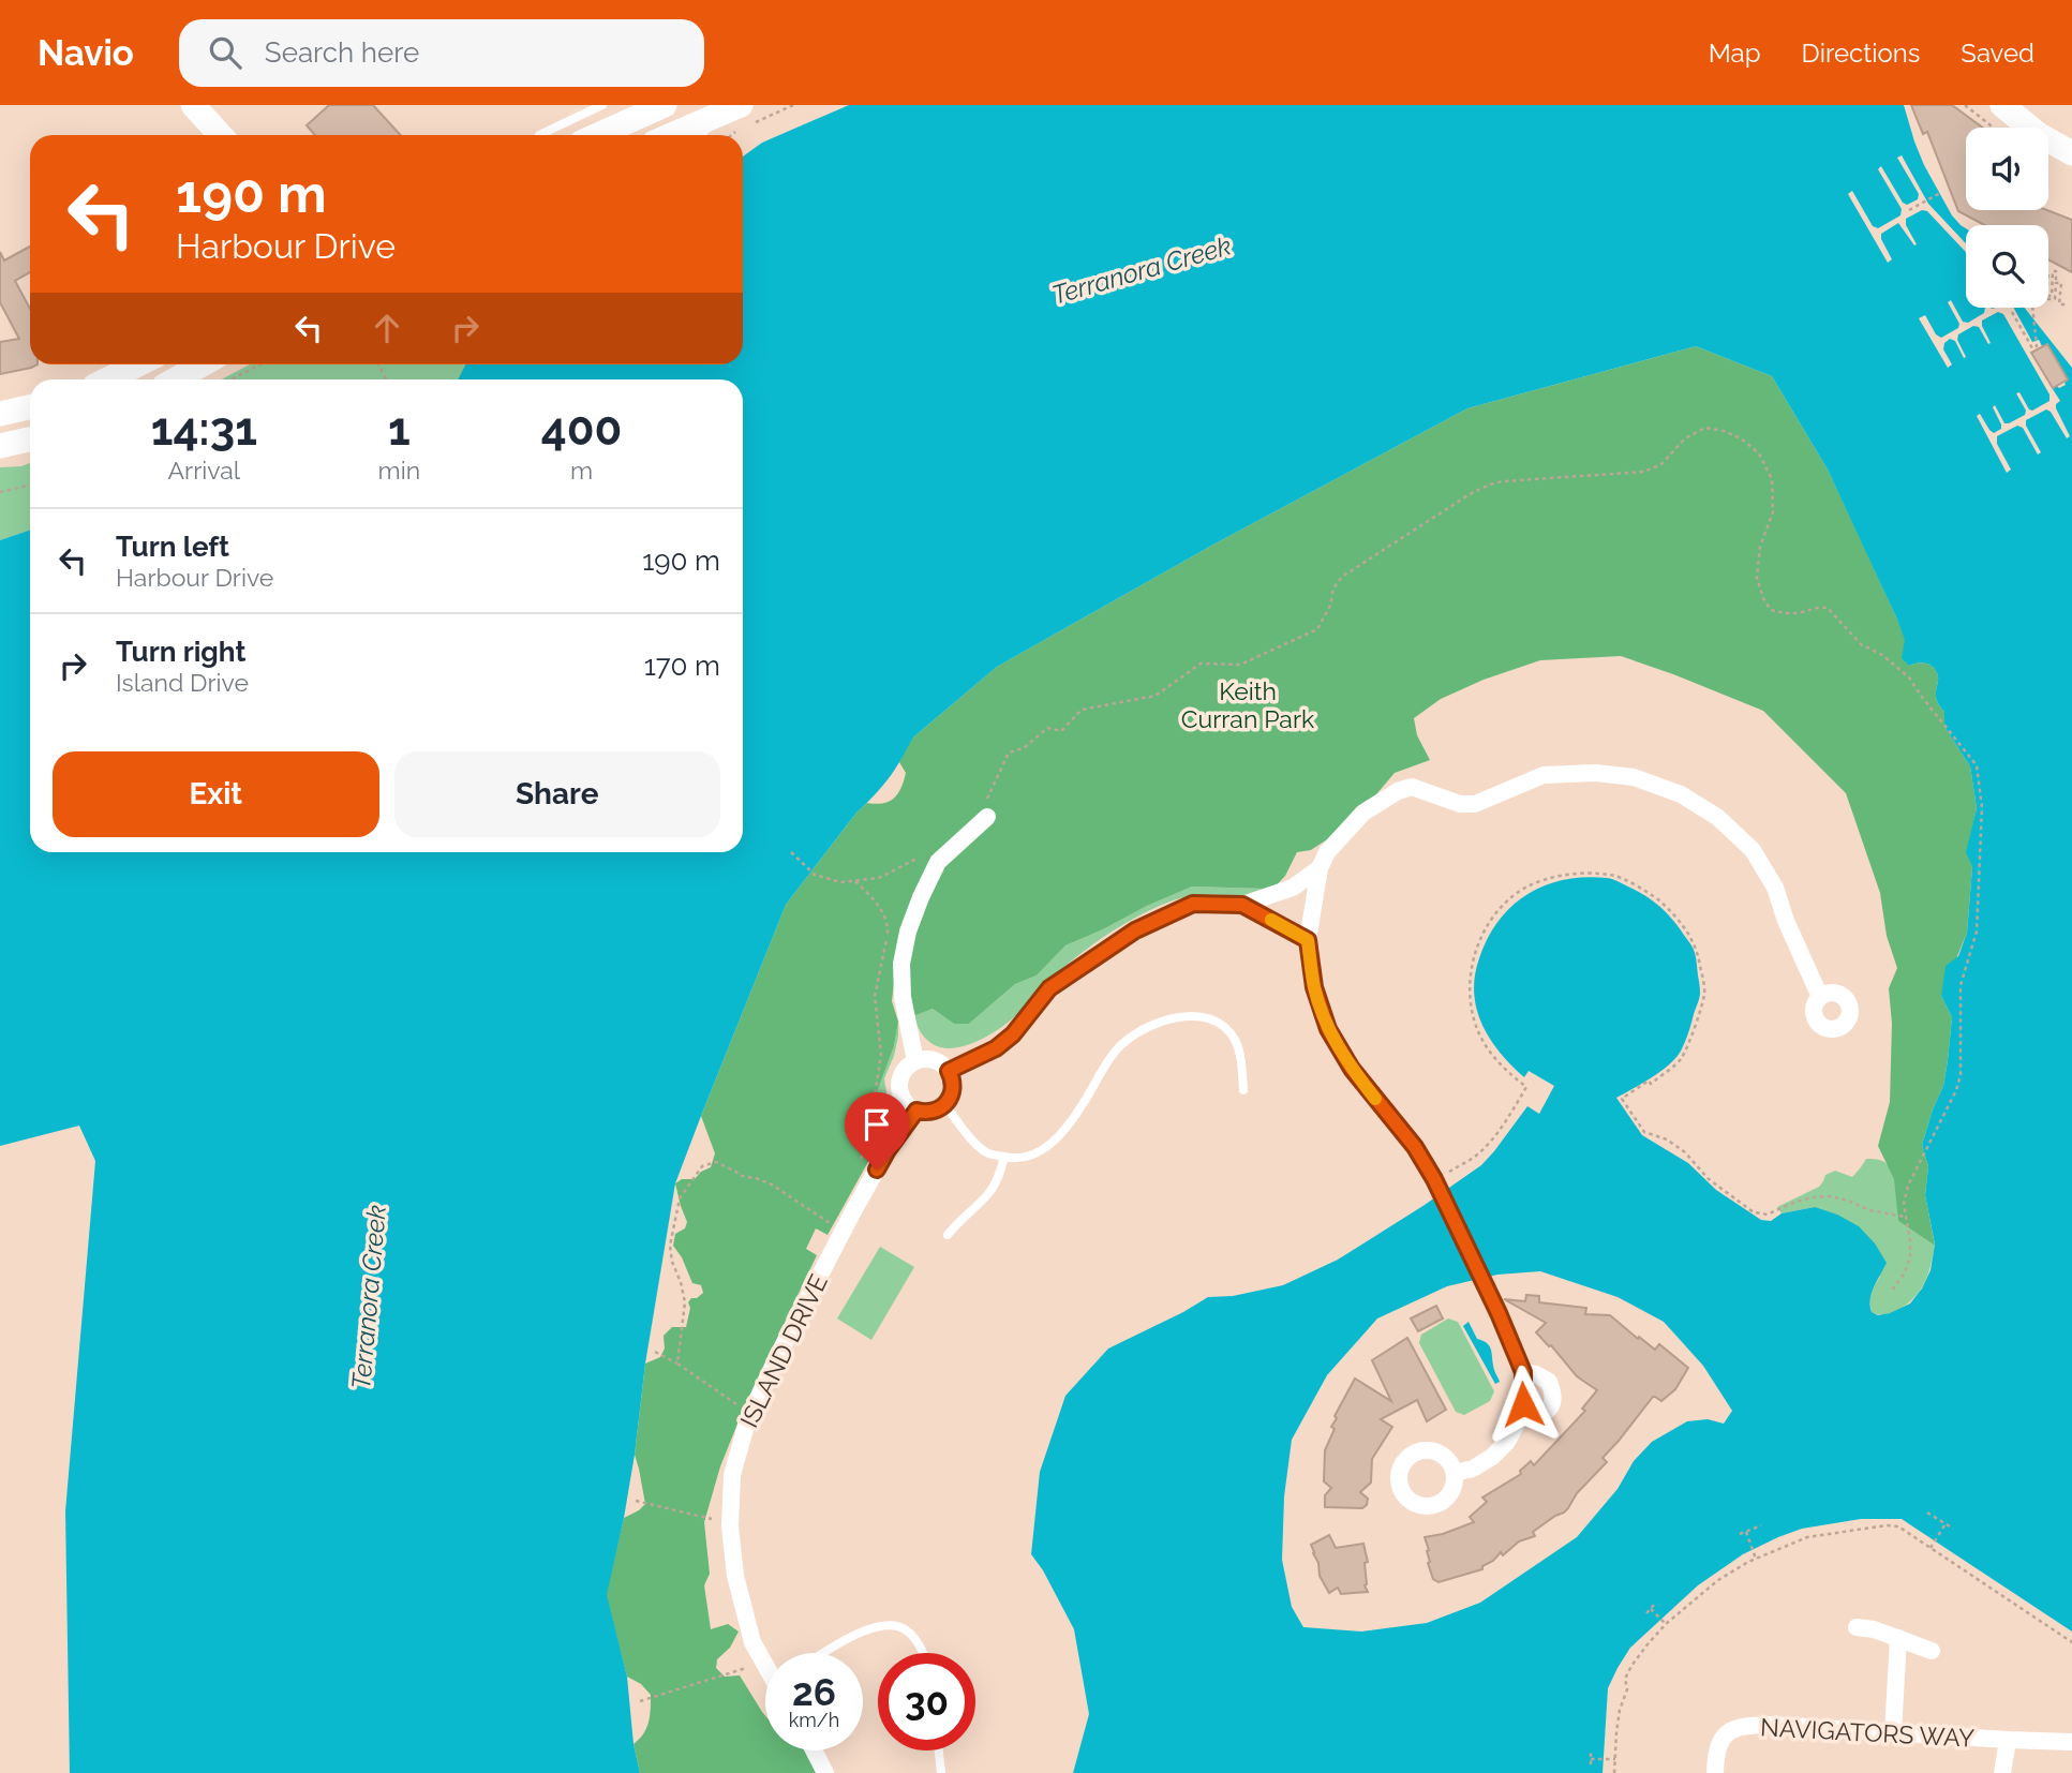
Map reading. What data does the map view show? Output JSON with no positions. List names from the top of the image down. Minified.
{"streets":{"street":["ISLAND DRIVE","NAVIGATORS WAY"]},"water":["Terranora Creek"],"parks":["Keith Curran Park"],"page":{"header":"Navio","search":"Search here","nav":["Map","Directions","Saved"],"turn":["190 m","Harbour Drive"],"eta":["14:31","Arrival","1","min","400","m"],"list":[{"name":"Turn left","note":"Harbour Drive","value":"190 m"},{"name":"Turn right","note":"Island Drive","value":"170 m"}],"buttons":["Exit","Share"],"speed":"26 km/h","limit":"30"}}
